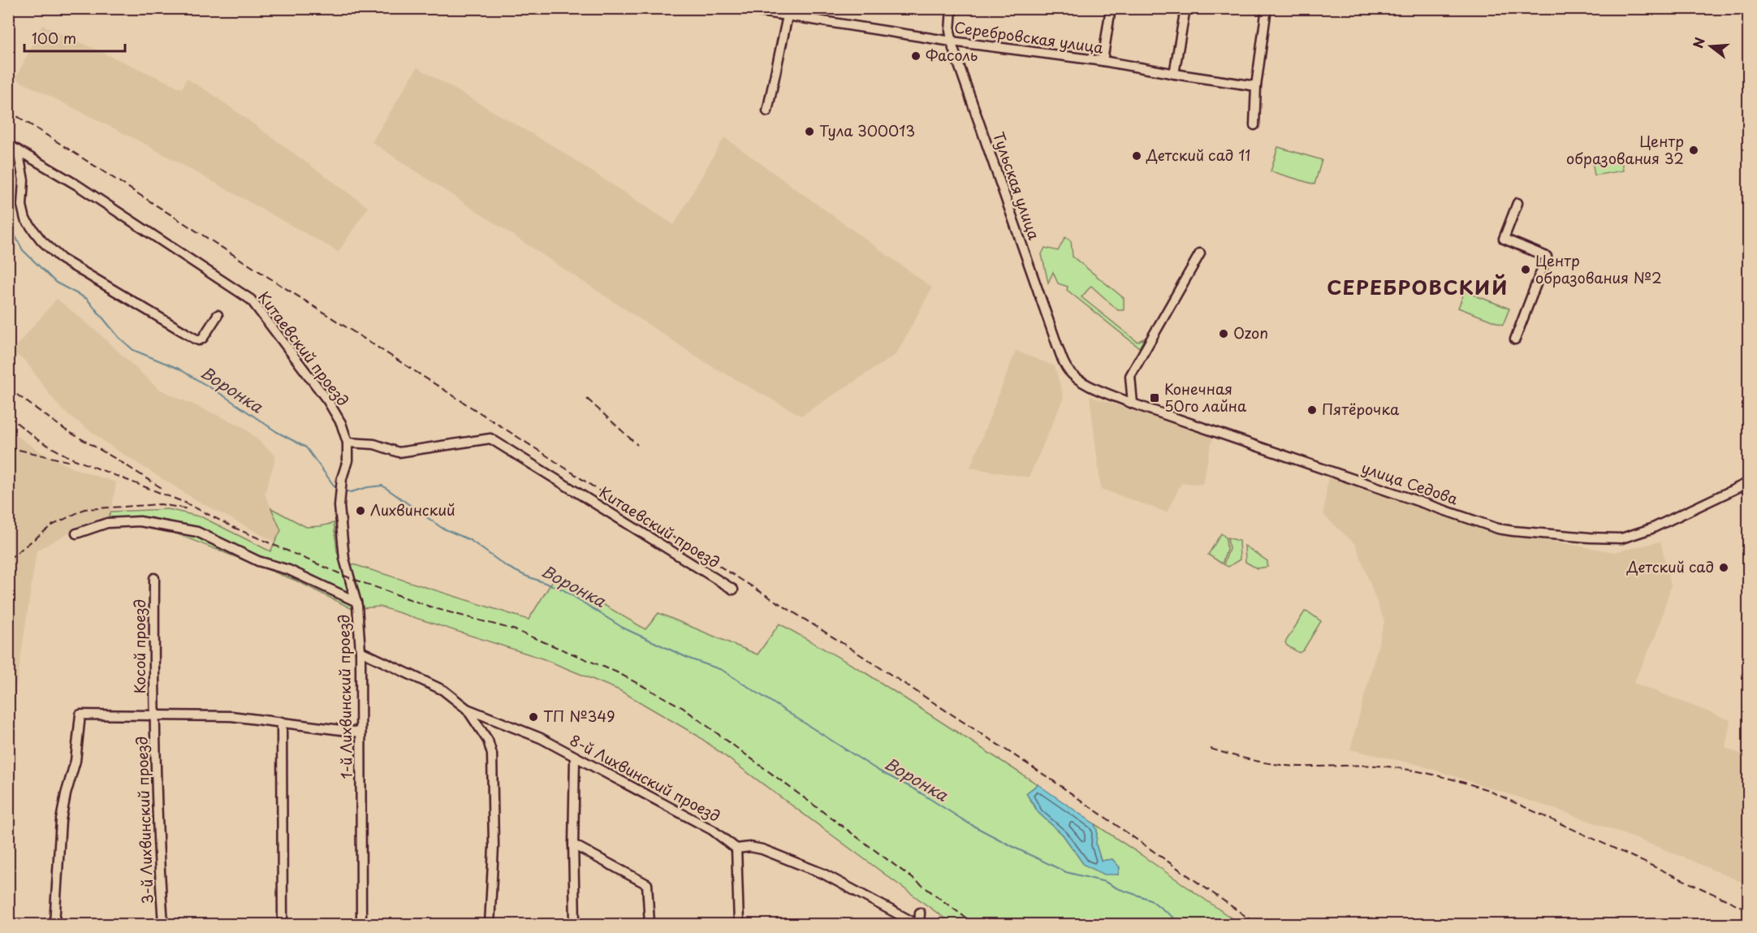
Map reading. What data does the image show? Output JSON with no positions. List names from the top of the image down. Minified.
{"streets":{"street":["Серебровская улица","Тульская улица","Китаевский проезд","улица Седова","Косой проезд","1-й Лихвинский проезд","8-й Лихвинский проезд","3-й Лихвинский проезд"]},"crossings":[["Серебровская улица","Тульская улица"],["Тульская улица","улица Седова"],["Китаевский проезд","1-й Лихвинский проезд"],["Косой проезд","3-й Лихвинский проезд"],["1-й Лихвинский проезд","8-й Лихвинский проезд"]],"districts":["СЕРЕБРОВСКИЙ"],"water":["Воронка"],"places":{"other":["Фасоль","Тула 300013","Центр образования 32","Детский сад 11","Центр образования №2","Ozon","Пятёрочка","Лихвинский","Детский сад","ТП №349"],"transit":["Конечная 50го лайна"]},"scale_bar":"100 m","north":"left"}
